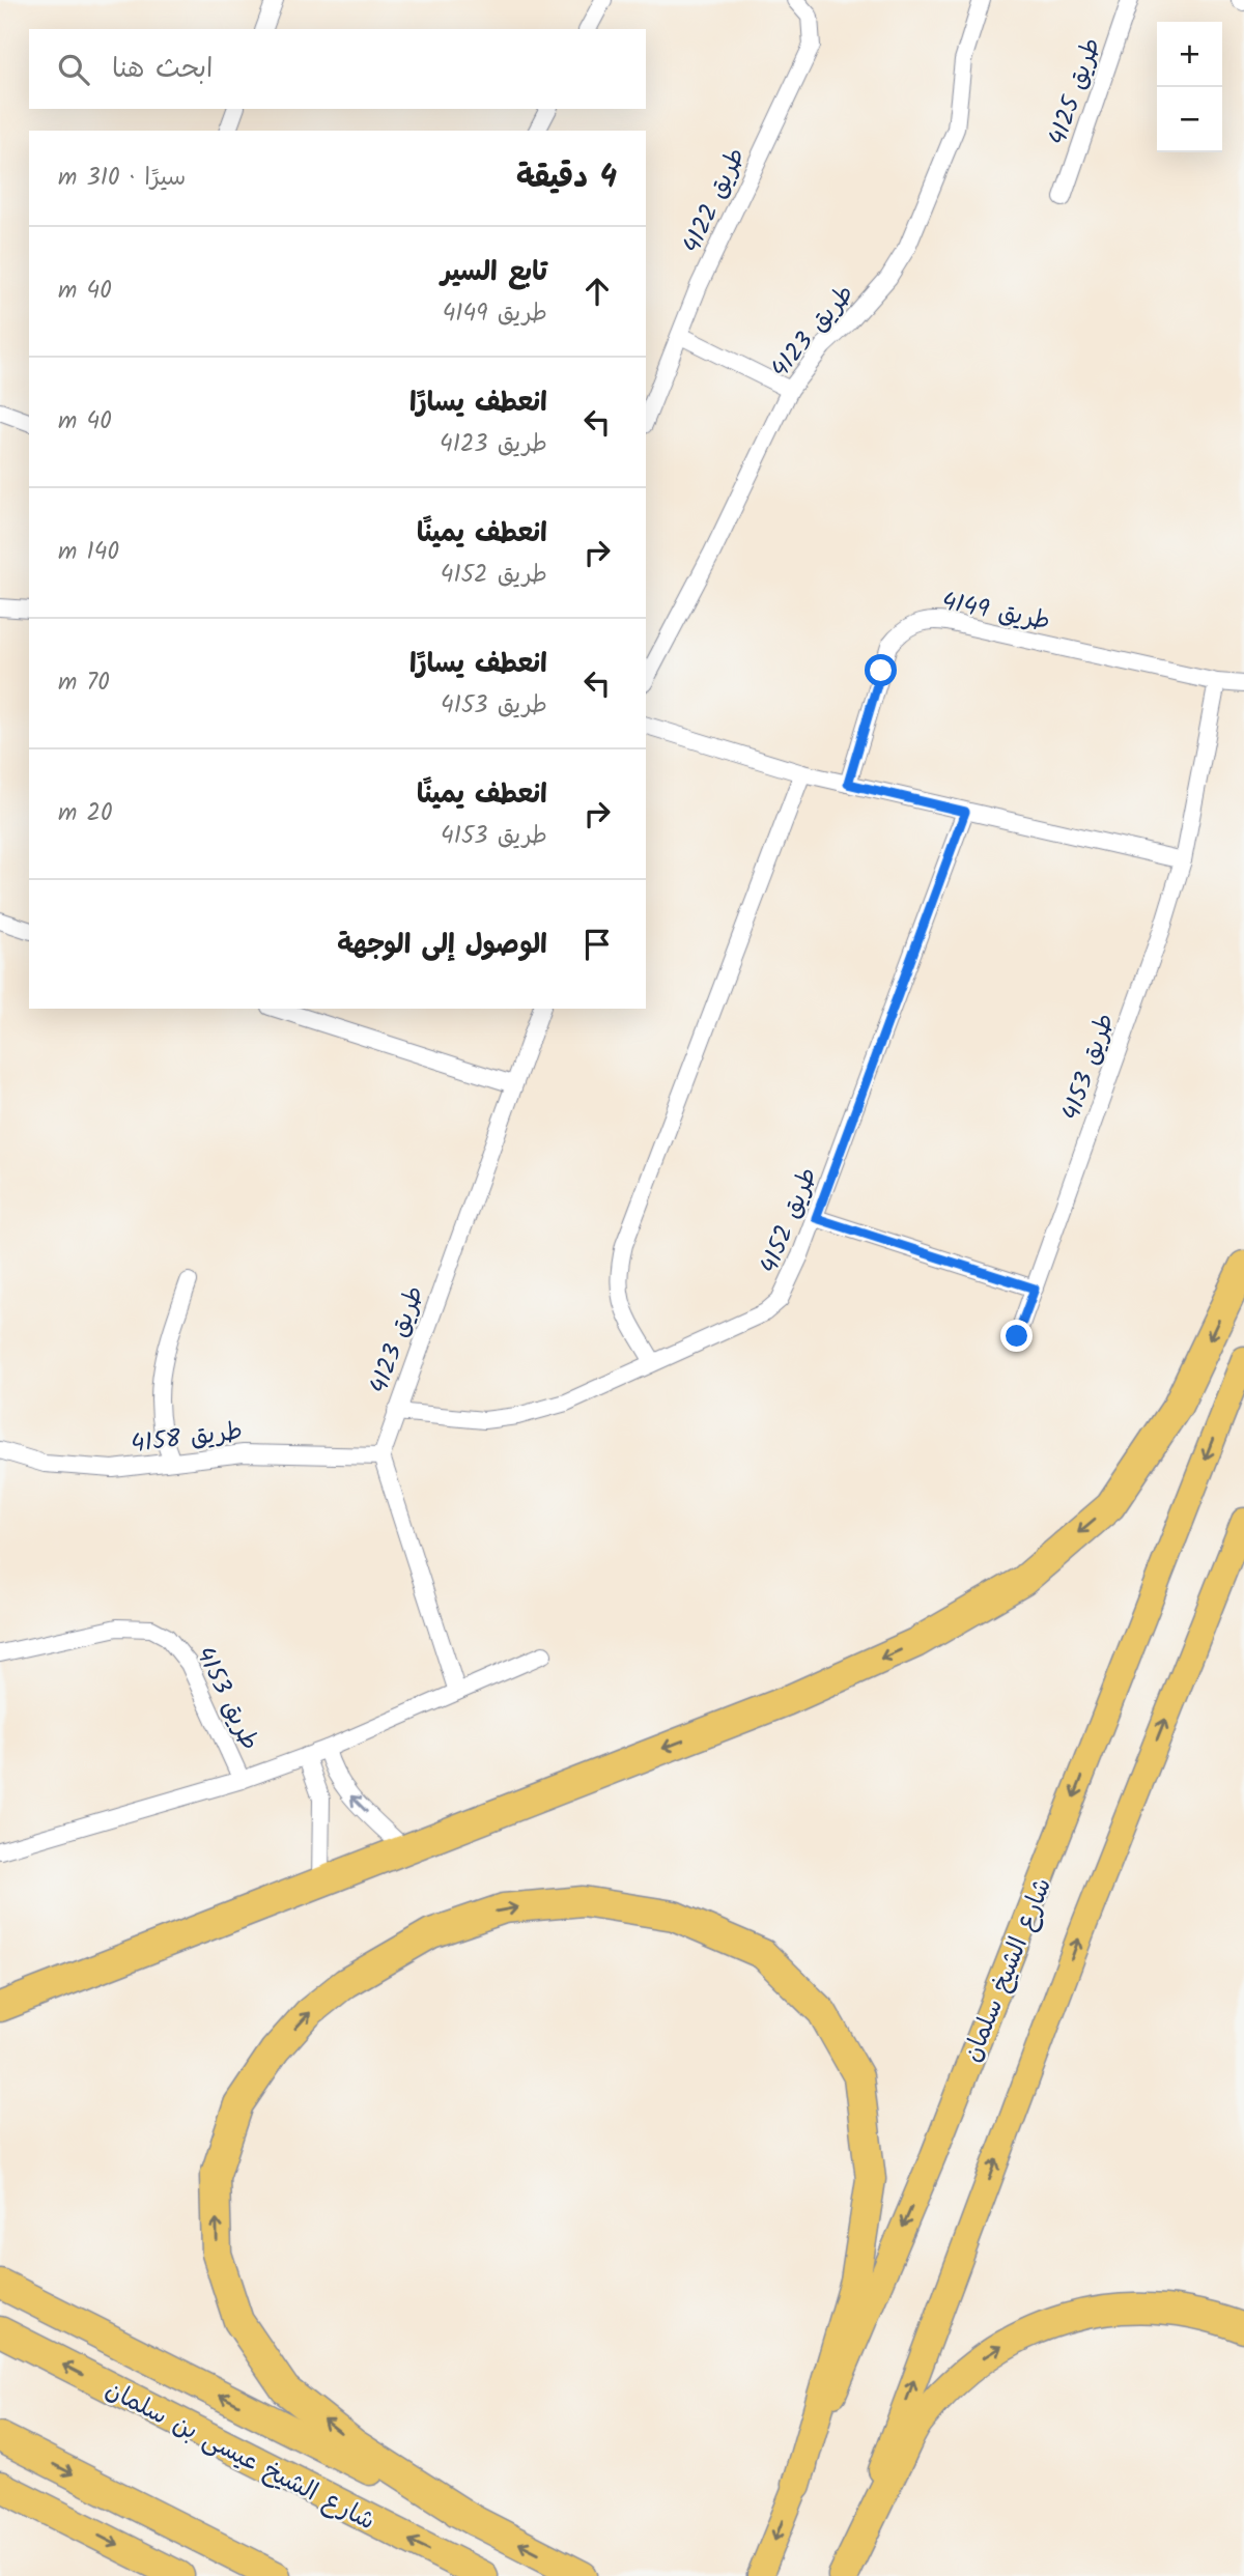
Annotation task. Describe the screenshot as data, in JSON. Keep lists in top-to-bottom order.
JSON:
{
  "streets": {
    "highway": ["شارع الشيخ عيسى بن سلمان"],
    "main road": ["شارع الشيخ سلمان"],
    "street": [
      "طريق 4125",
      "طريق 4122",
      "طريق 4123",
      "طريق 4149",
      "طريق 4153",
      "طريق 4152",
      "طريق 4158"
    ]
  },
  "crossings": [
    ["طريق 4123", "طريق 4152"],
    ["طريق 4123", "طريق 4158"],
    ["طريق 4149", "طريق 4153"]
  ],
  "page": {
    "map_buttons": ["+", "−"],
    "search": "ابحث هنا",
    "heading": ["4 دقيقة", "سيرًا · 310 m"],
    "list": [
      ["تابع السير", "طريق 4149", "40 m"],
      ["انعطف يسارًا", "طريق 4123", "40 m"],
      ["انعطف يمينًا", "طريق 4152", "140 m"],
      ["انعطف يسارًا", "طريق 4153", "70 m"],
      ["انعطف يمينًا", "طريق 4153", "20 m"],
      "الوصول إلى الوجهة"
    ]
  }
}
